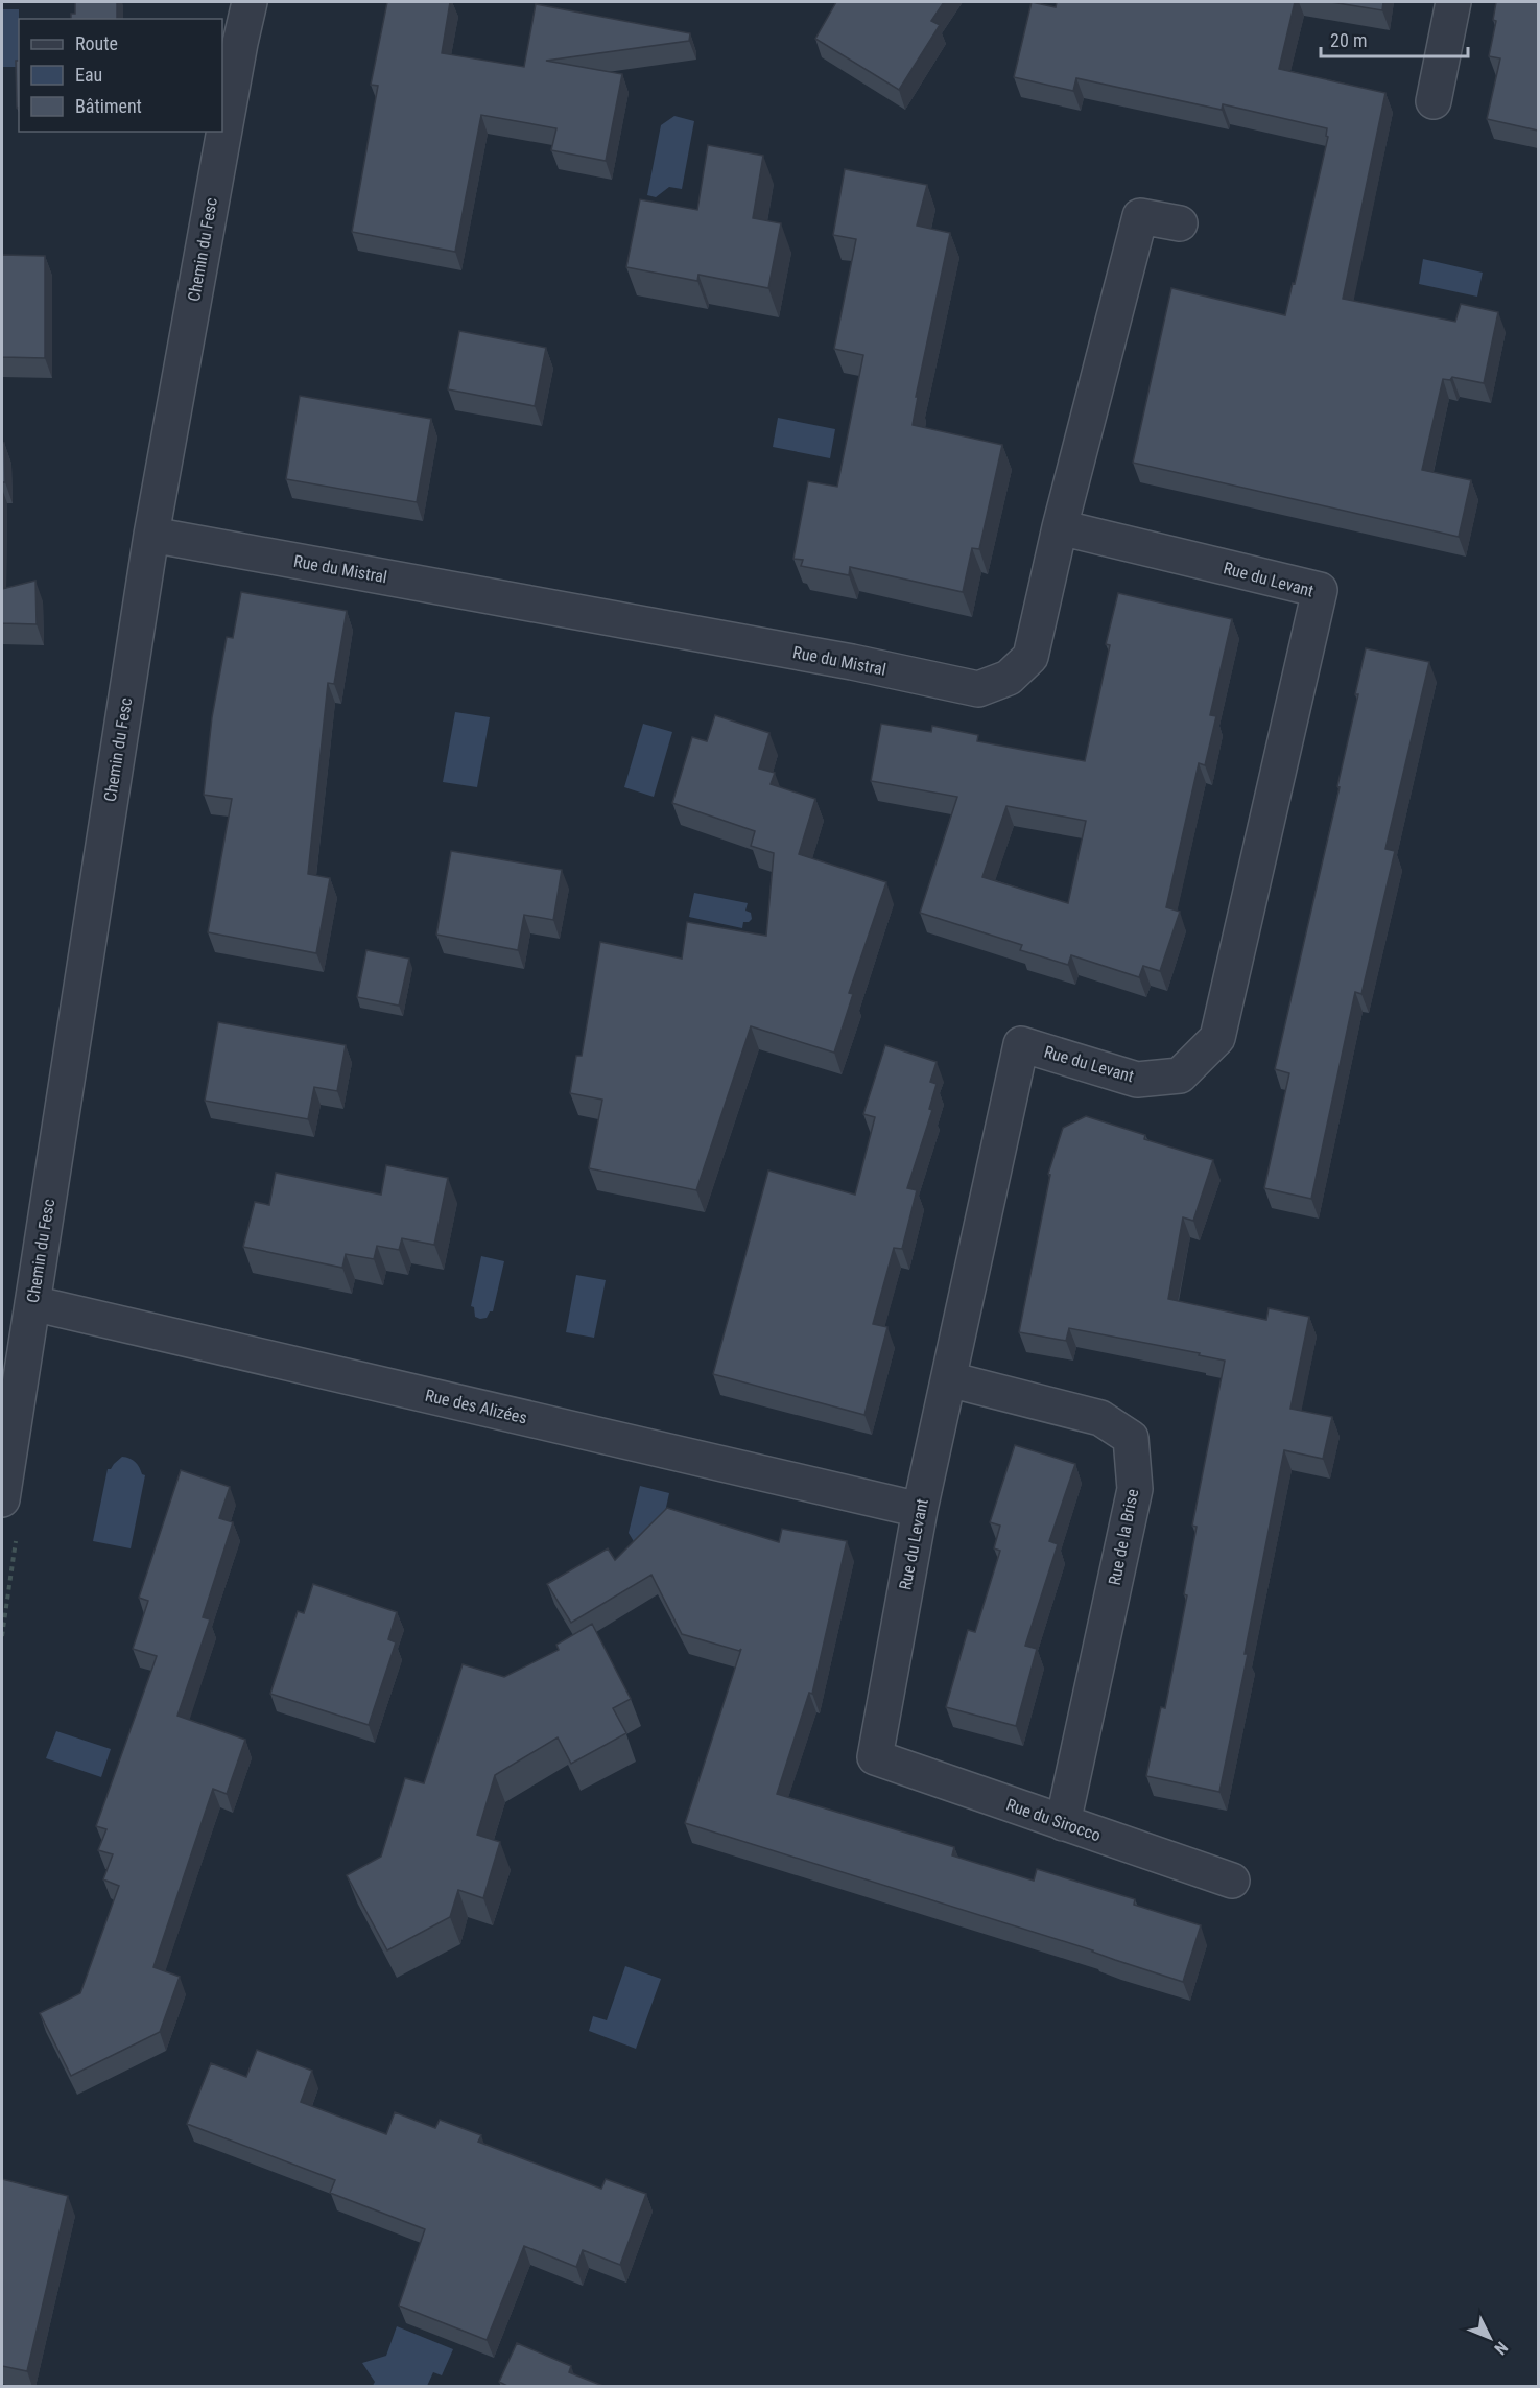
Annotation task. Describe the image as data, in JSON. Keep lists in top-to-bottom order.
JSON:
{
  "streets": {
    "street": [
      "Chemin du Fesc",
      "Rue du Mistral",
      "Rue du Levant",
      "Rue des Alizées",
      "Rue de la Brise",
      "Rue du Sirocco"
    ]
  },
  "crossings": [
    ["Chemin du Fesc", "Rue du Mistral"],
    ["Chemin du Fesc", "Rue des Alizées"],
    ["Rue du Mistral", "Rue du Levant"],
    ["Rue du Levant", "Rue des Alizées"],
    ["Rue du Levant", "Rue de la Brise"],
    ["Rue du Levant", "Rue du Sirocco"],
    ["Rue de la Brise", "Rue du Sirocco"]
  ],
  "legend": ["Route", "Eau", "Bâtiment"],
  "scale_bar": "20 m",
  "north": "bottom right"
}
